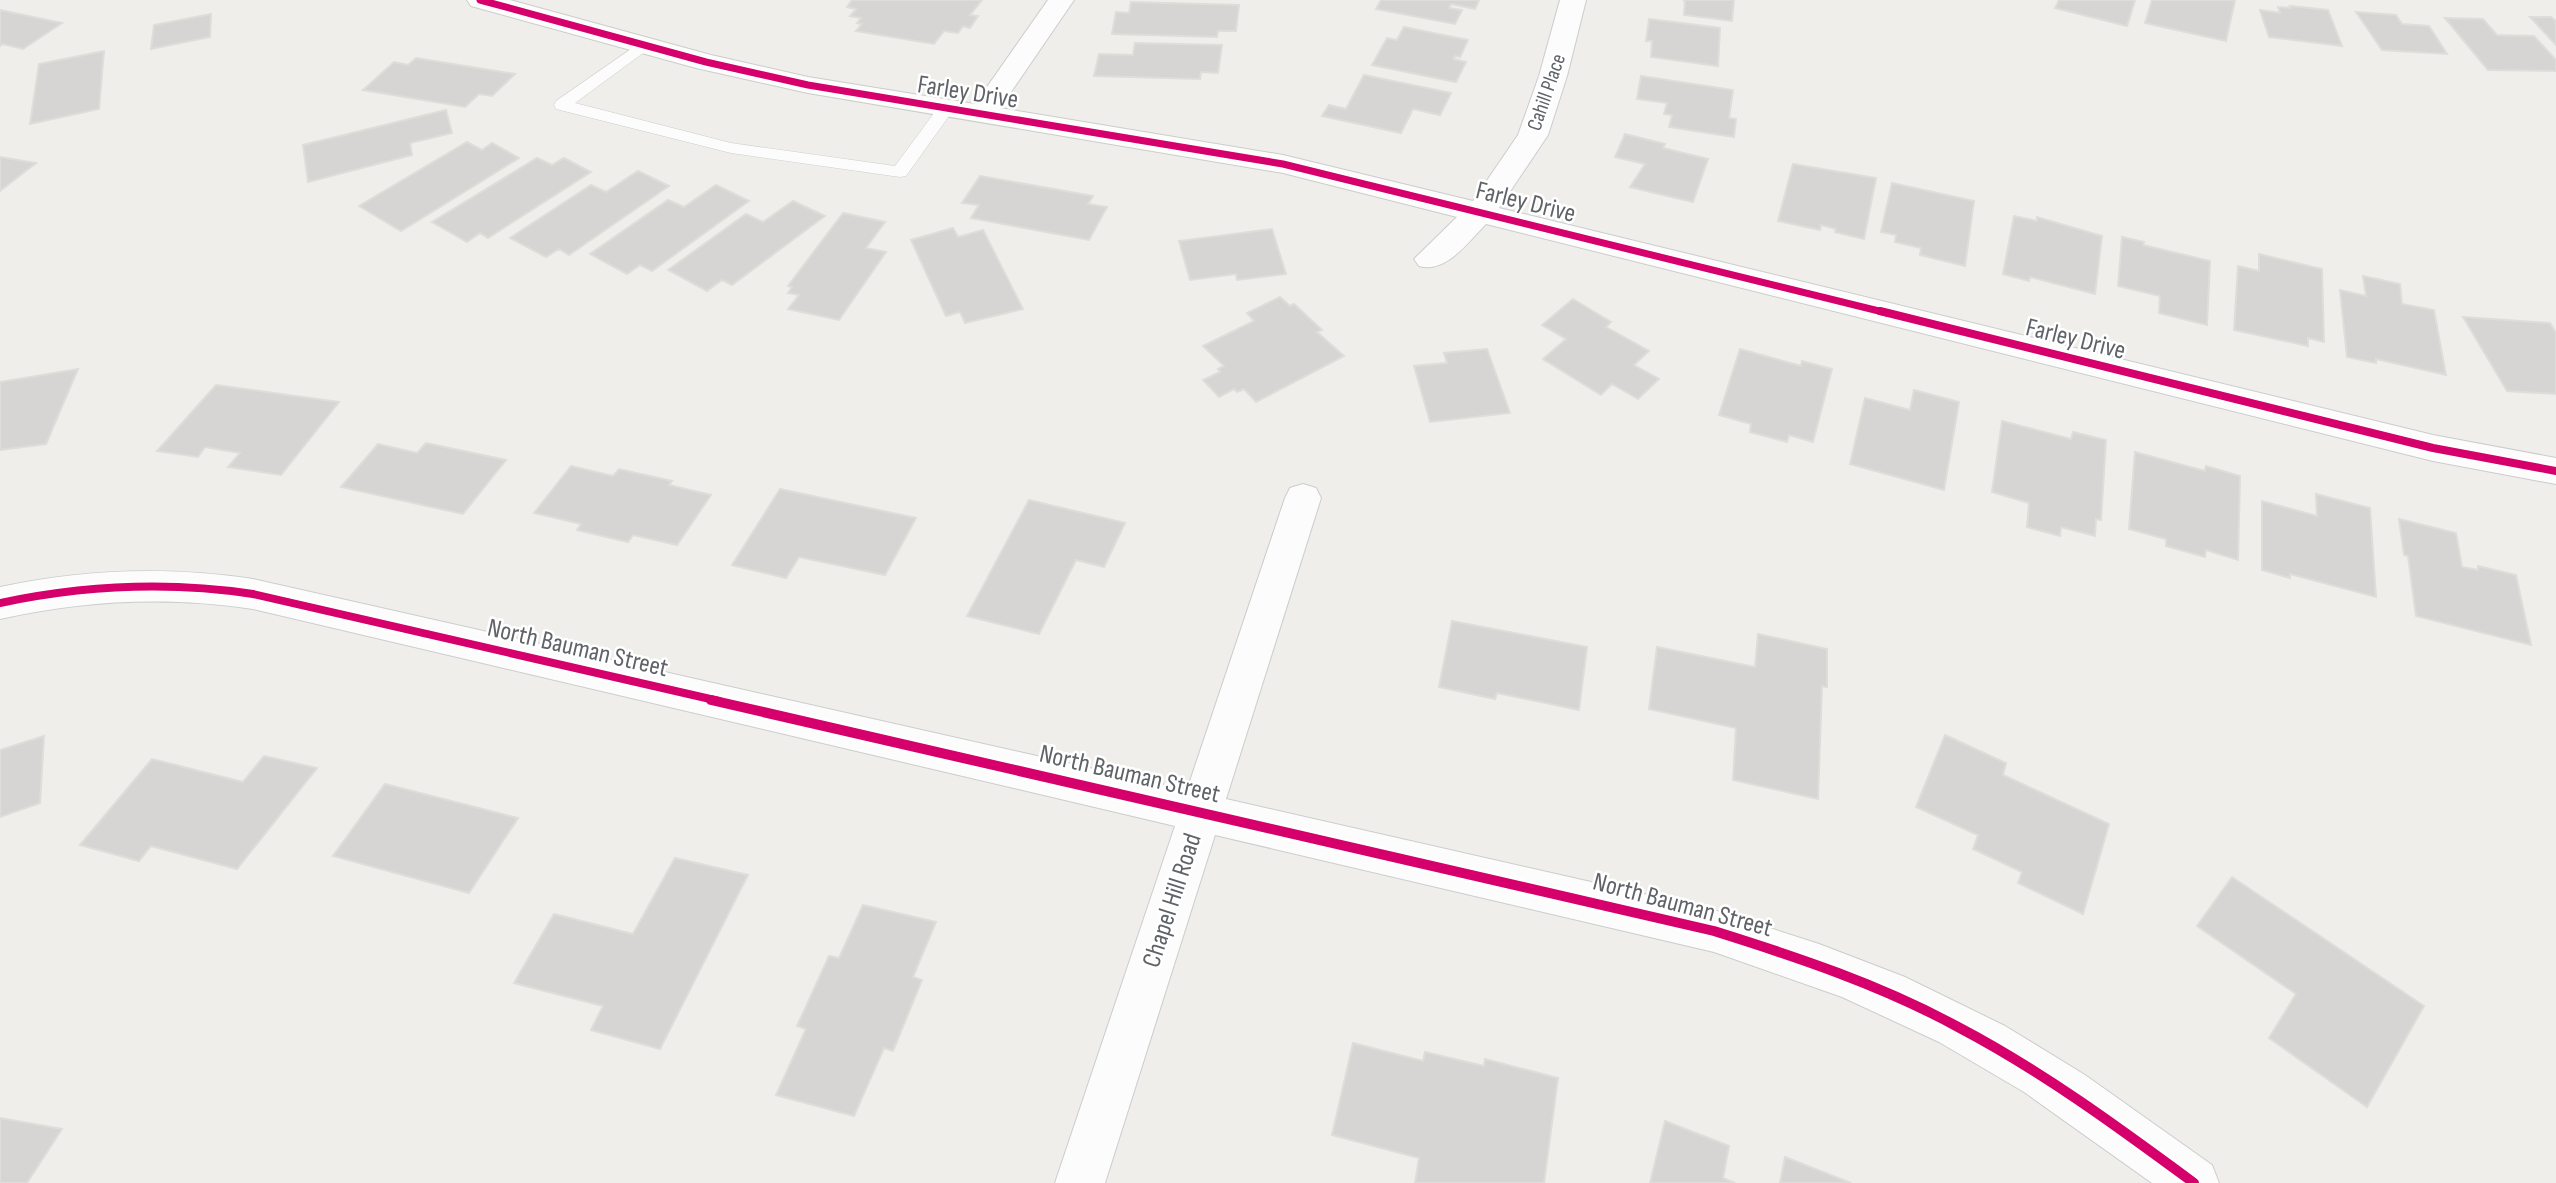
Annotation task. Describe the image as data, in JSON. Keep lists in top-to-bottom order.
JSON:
{
  "streets": {
    "street": [
      "Farley Drive",
      "Cahill Place",
      "North Bauman Street",
      "Chapel Hill Road"
    ]
  },
  "crossings": [
    ["Farley Drive", "Cahill Place"],
    ["North Bauman Street", "Chapel Hill Road"]
  ]
}
